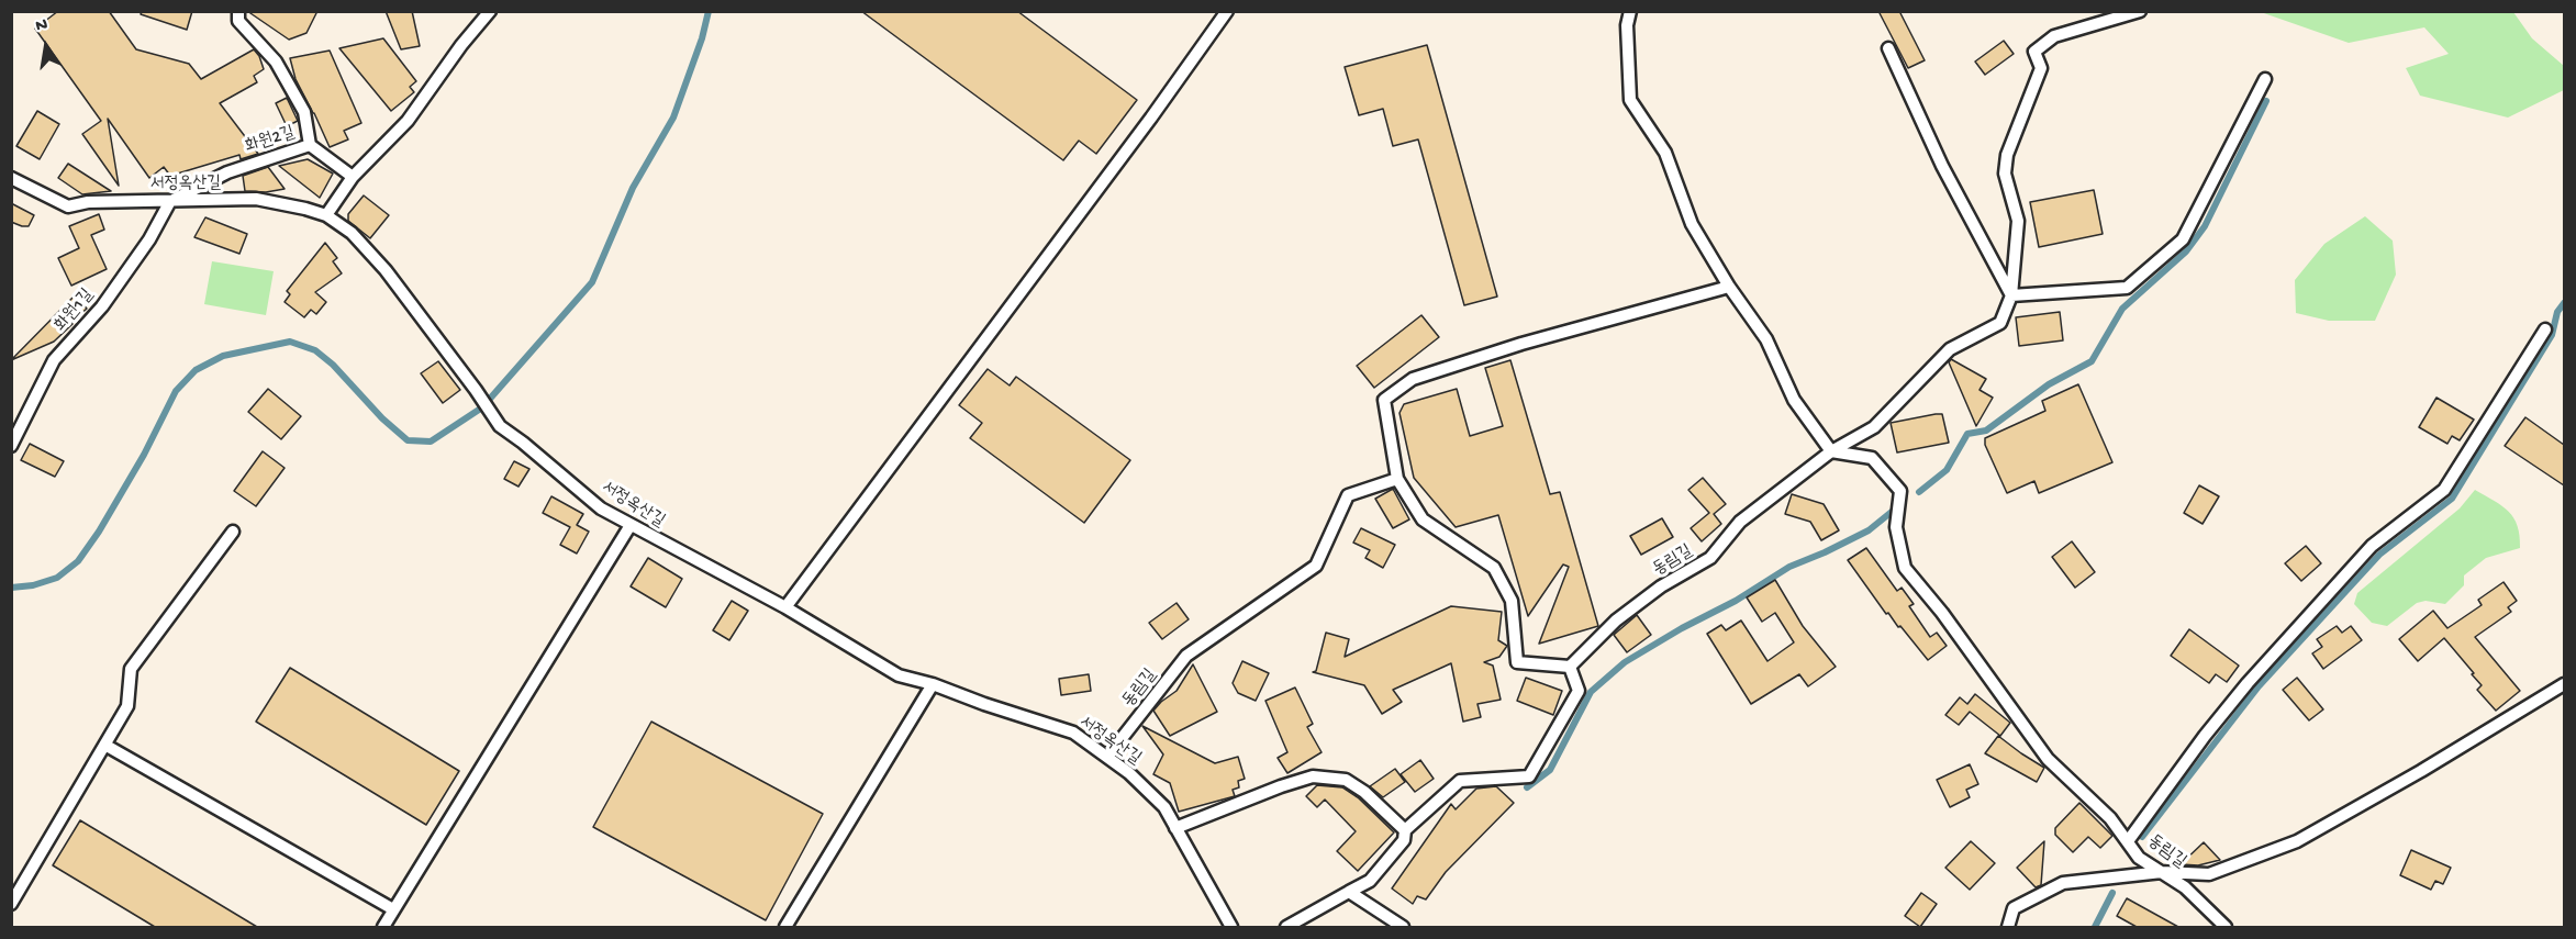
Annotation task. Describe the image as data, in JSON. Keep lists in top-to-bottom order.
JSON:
{
  "streets": {
    "lane": [
      "화원2길",
      "서정옥산길",
      "화원1길",
      "동림길"
    ]
  },
  "crossings": [
    ["화원2길", "서정옥산길"],
    ["화원2길", "화원1길"],
    ["서정옥산길", "화원1길"],
    ["서정옥산길", "동림길"]
  ],
  "north": "top"
}
